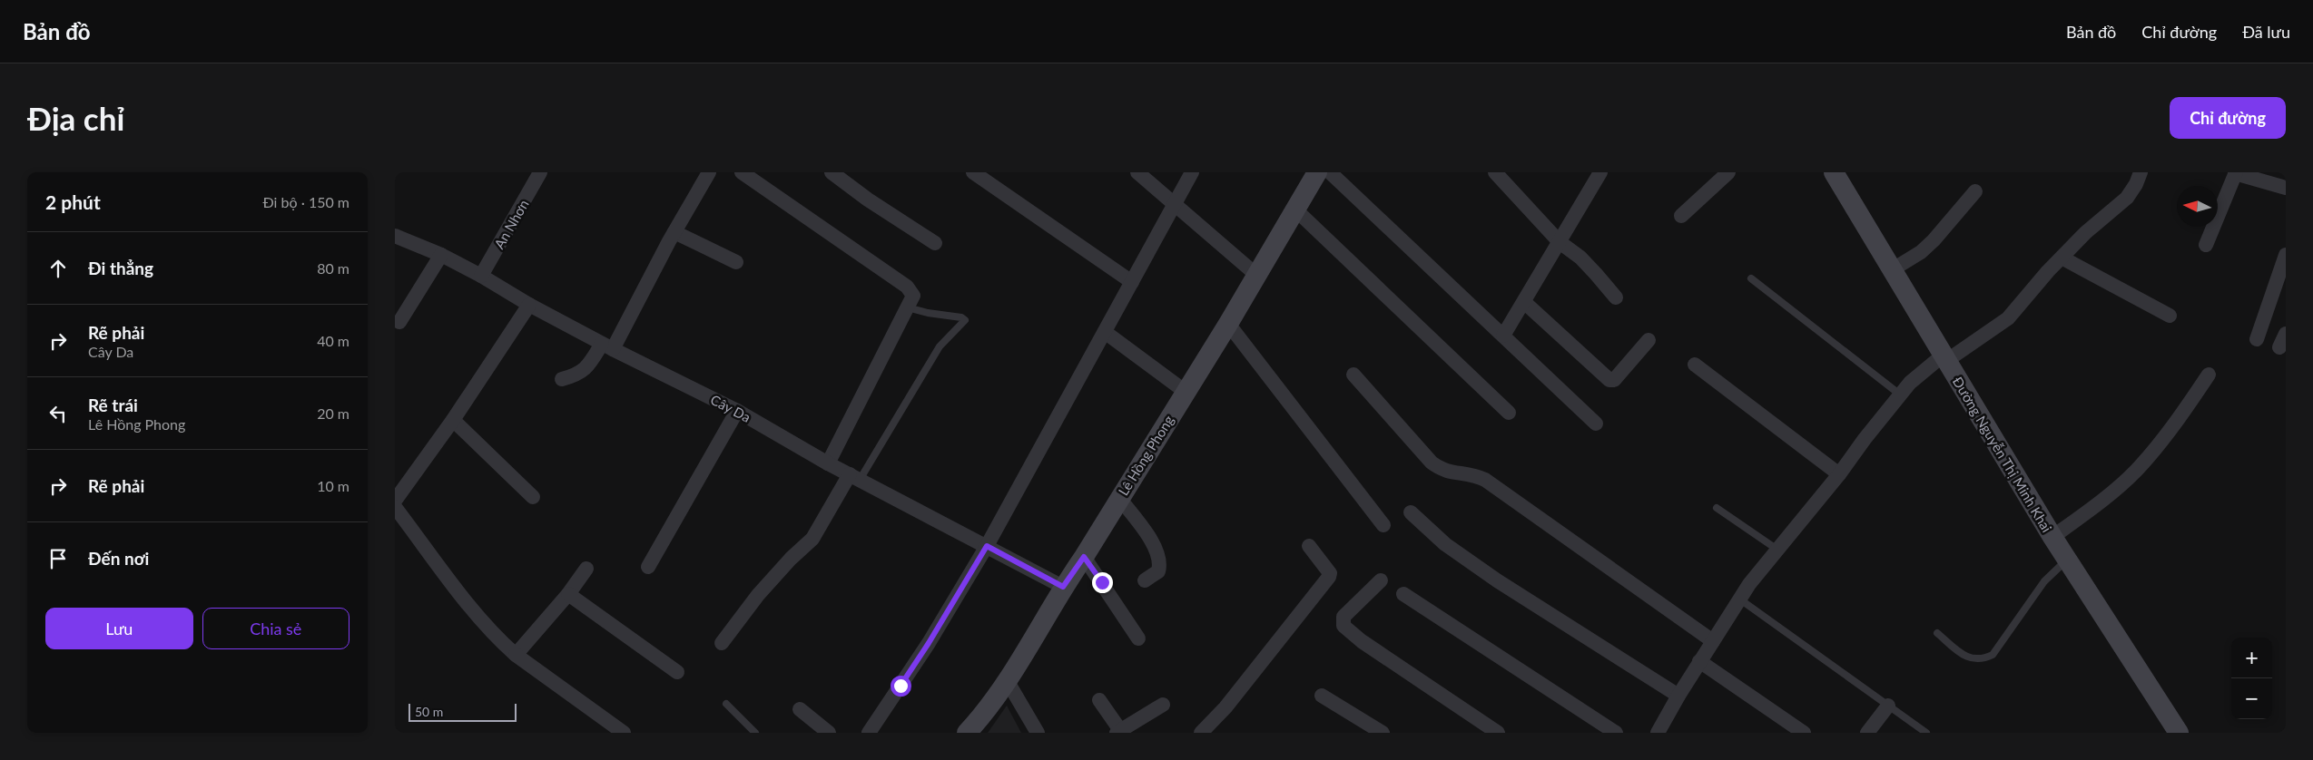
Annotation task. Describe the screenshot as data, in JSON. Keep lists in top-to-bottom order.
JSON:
{
  "streets": {
    "main road": ["Đường Nguyễn Thị Minh Khai", "Lê Hồng Phong"],
    "street": ["An Nhơn", "Cây Da"]
  },
  "crossings": [
    ["An Nhơn", "Cây Da"],
    ["Cây Da", "Lê Hồng Phong"]
  ],
  "scale_bar": "50 m",
  "north": "left",
  "page": {
    "header": "Bản đồ",
    "nav": ["Bản đồ", "Chỉ đường", "Đã lưu"],
    "buttons": [
      "Chỉ đường",
      ["Lưu", "Chia sẻ"]
    ],
    "title": "Địa chỉ",
    "heading": ["2 phút", "Đi bộ · 150 m"],
    "list": [
      ["Đi thẳng", "80 m"],
      ["Rẽ phải", "Cây Da", "40 m"],
      ["Rẽ trái", "Lê Hồng Phong", "20 m"],
      ["Rẽ phải", "10 m"],
      "Đến nơi"
    ],
    "map_buttons": ["+", "−"],
    "scale": "50 m"
  }
}
